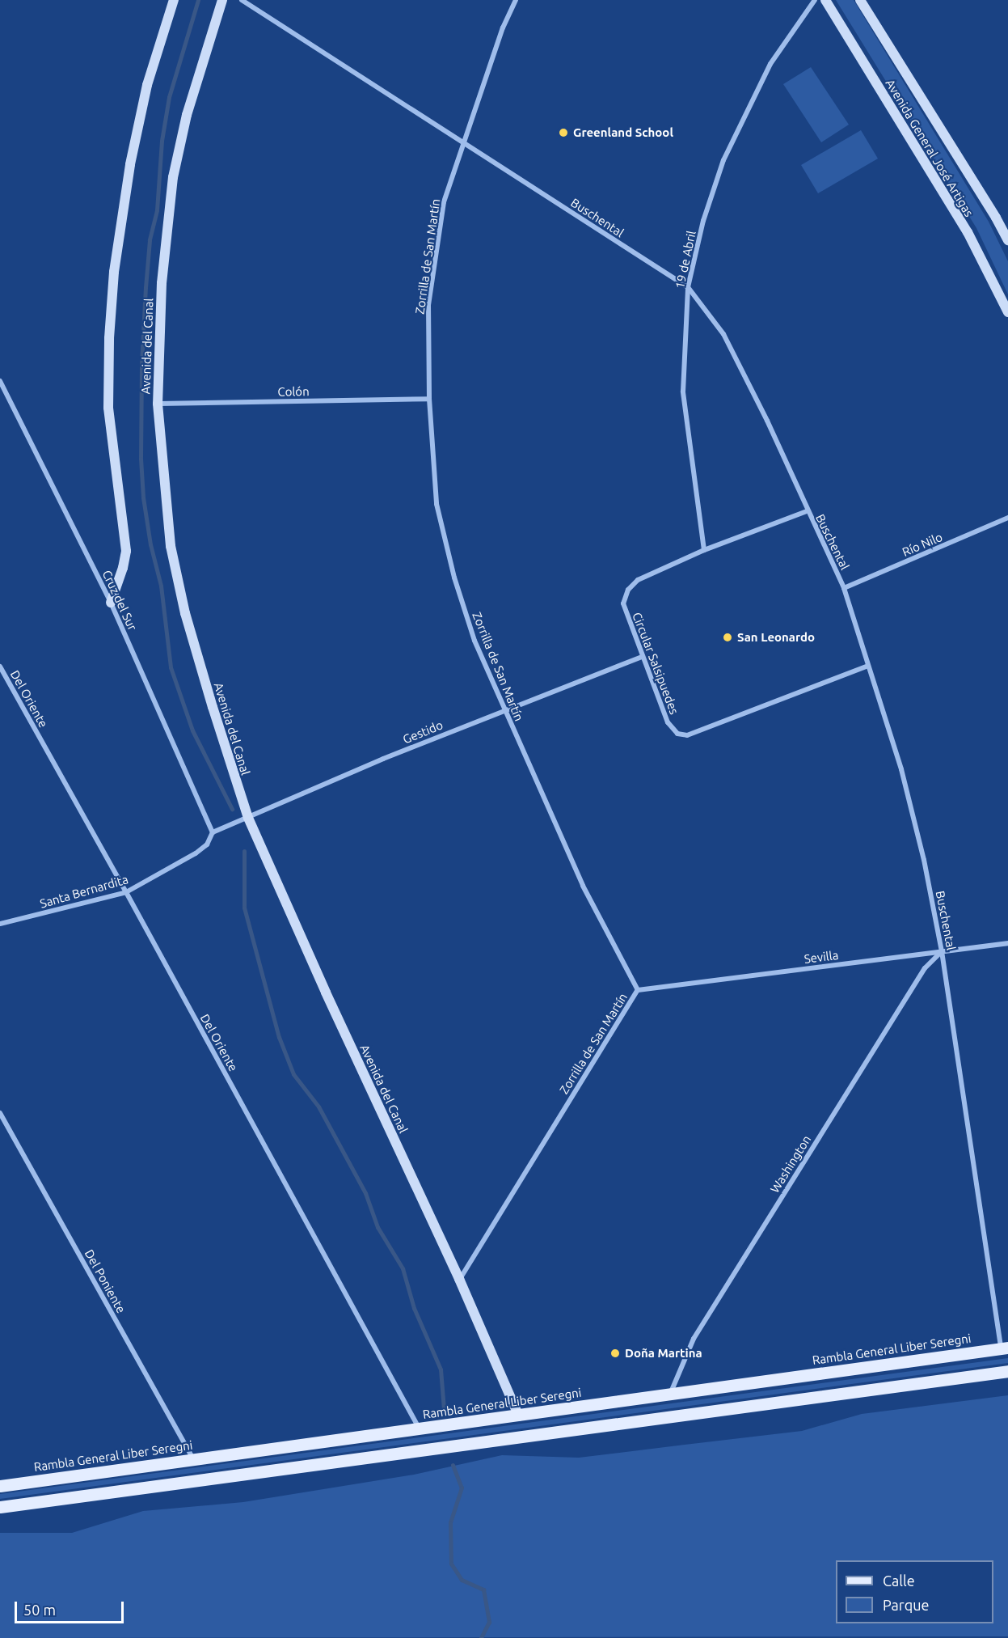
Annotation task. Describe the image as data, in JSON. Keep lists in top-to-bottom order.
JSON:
{
  "streets": {
    "main road": ["Rambla General Liber Seregni"],
    "street": [
      "Avenida General José Artigas",
      "Buschental",
      "Zorrilla de San Martín",
      "19 de Abril",
      "Avenida del Canal",
      "Colón",
      "Río Nilo",
      "Cruz del Sur",
      "Circular Salsipuedes",
      "Del Oriente",
      "Gestido",
      "Santa Bernardita",
      "Sevilla",
      "Washington",
      "Del Poniente"
    ]
  },
  "crossings": [
    ["Buschental", "Zorrilla de San Martín"],
    ["Buschental", "19 de Abril"],
    ["Buschental", "Río Nilo"],
    ["Buschental", "Circular Salsipuedes"],
    ["Buschental", "Sevilla"],
    ["Buschental", "Washington"],
    ["Buschental", "Rambla General Liber Seregni"],
    ["Zorrilla de San Martín", "Avenida del Canal"],
    ["Zorrilla de San Martín", "Colón"],
    ["Zorrilla de San Martín", "Gestido"],
    ["Zorrilla de San Martín", "Sevilla"],
    ["19 de Abril", "Circular Salsipuedes"],
    ["Avenida del Canal", "Colón"],
    ["Avenida del Canal", "Gestido"],
    ["Avenida del Canal", "Rambla General Liber Seregni"],
    ["Cruz del Sur", "Gestido"],
    ["Cruz del Sur", "Santa Bernardita"],
    ["Circular Salsipuedes", "Gestido"],
    ["Del Oriente", "Santa Bernardita"],
    ["Del Oriente", "Rambla General Liber Seregni"],
    ["Gestido", "Santa Bernardita"],
    ["Sevilla", "Washington"],
    ["Washington", "Rambla General Liber Seregni"],
    ["Del Poniente", "Rambla General Liber Seregni"]
  ],
  "places": ["Greenland School", "San Leonardo", "Doña Martina"],
  "legend": ["Calle", "Parque"],
  "scale_bar": "50 m"
}
